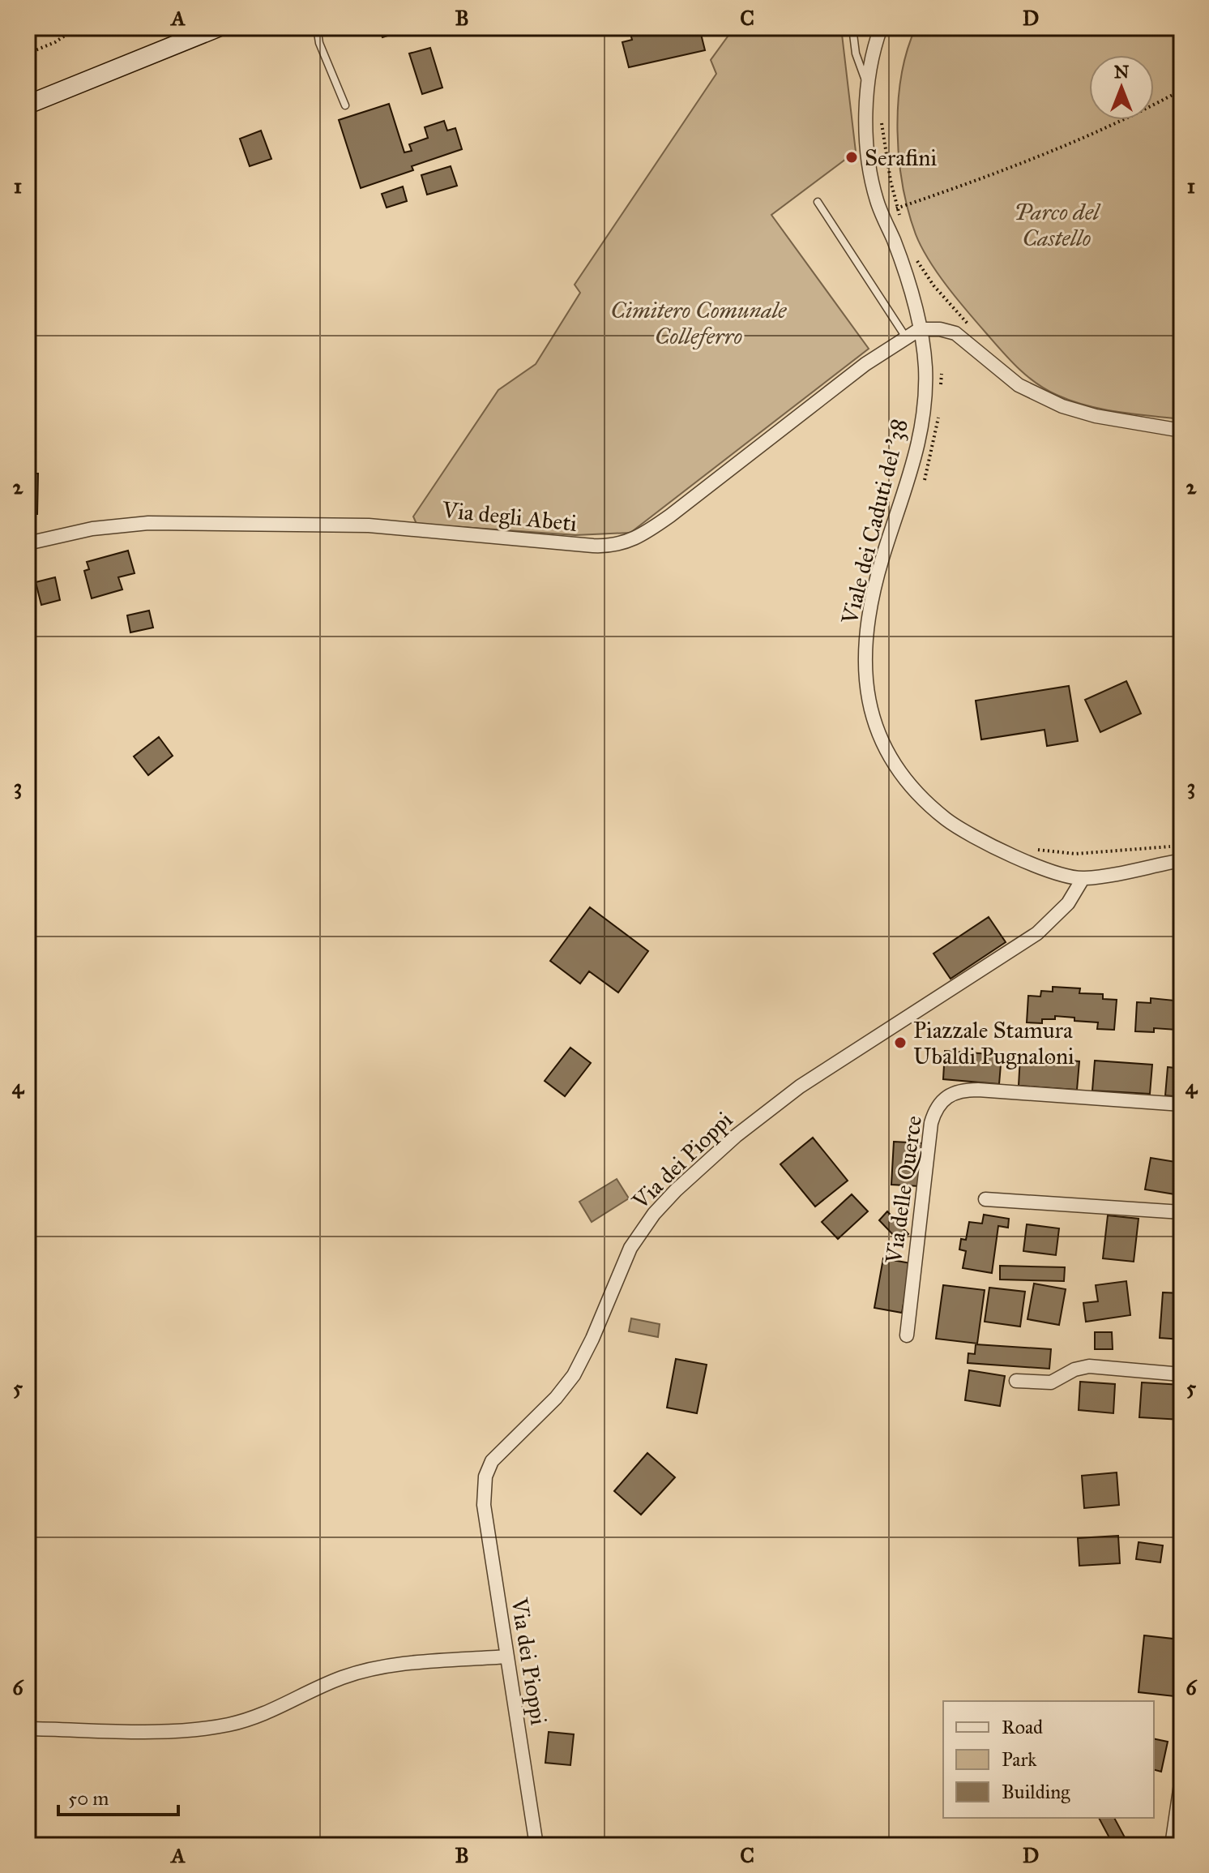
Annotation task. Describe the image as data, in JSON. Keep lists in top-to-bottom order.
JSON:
{
  "streets": {
    "street": [
      "Via degli Abeti",
      "Viale dei Caduti del '38",
      "Via dei Pioppi",
      "Via delle Querce"
    ]
  },
  "crossings": [
    ["Via degli Abeti", "Viale dei Caduti del '38"],
    ["Viale dei Caduti del '38", "Via dei Pioppi"]
  ],
  "parks": ["Parco del Castello", "Cimitero Comunale Colleferro"],
  "places": ["Serafini", "Piazzale Stamura Ubaldi Pugnaloni"],
  "legend": ["Road", "Park", "Building"],
  "scale_bar": "50 m",
  "north": "top",
  "grid": {
    "columns": [
      "A",
      "B",
      "C",
      "D"
    ],
    "rows": [
      "1",
      "2",
      "3",
      "4",
      "5",
      "6"
    ]
  }
}
